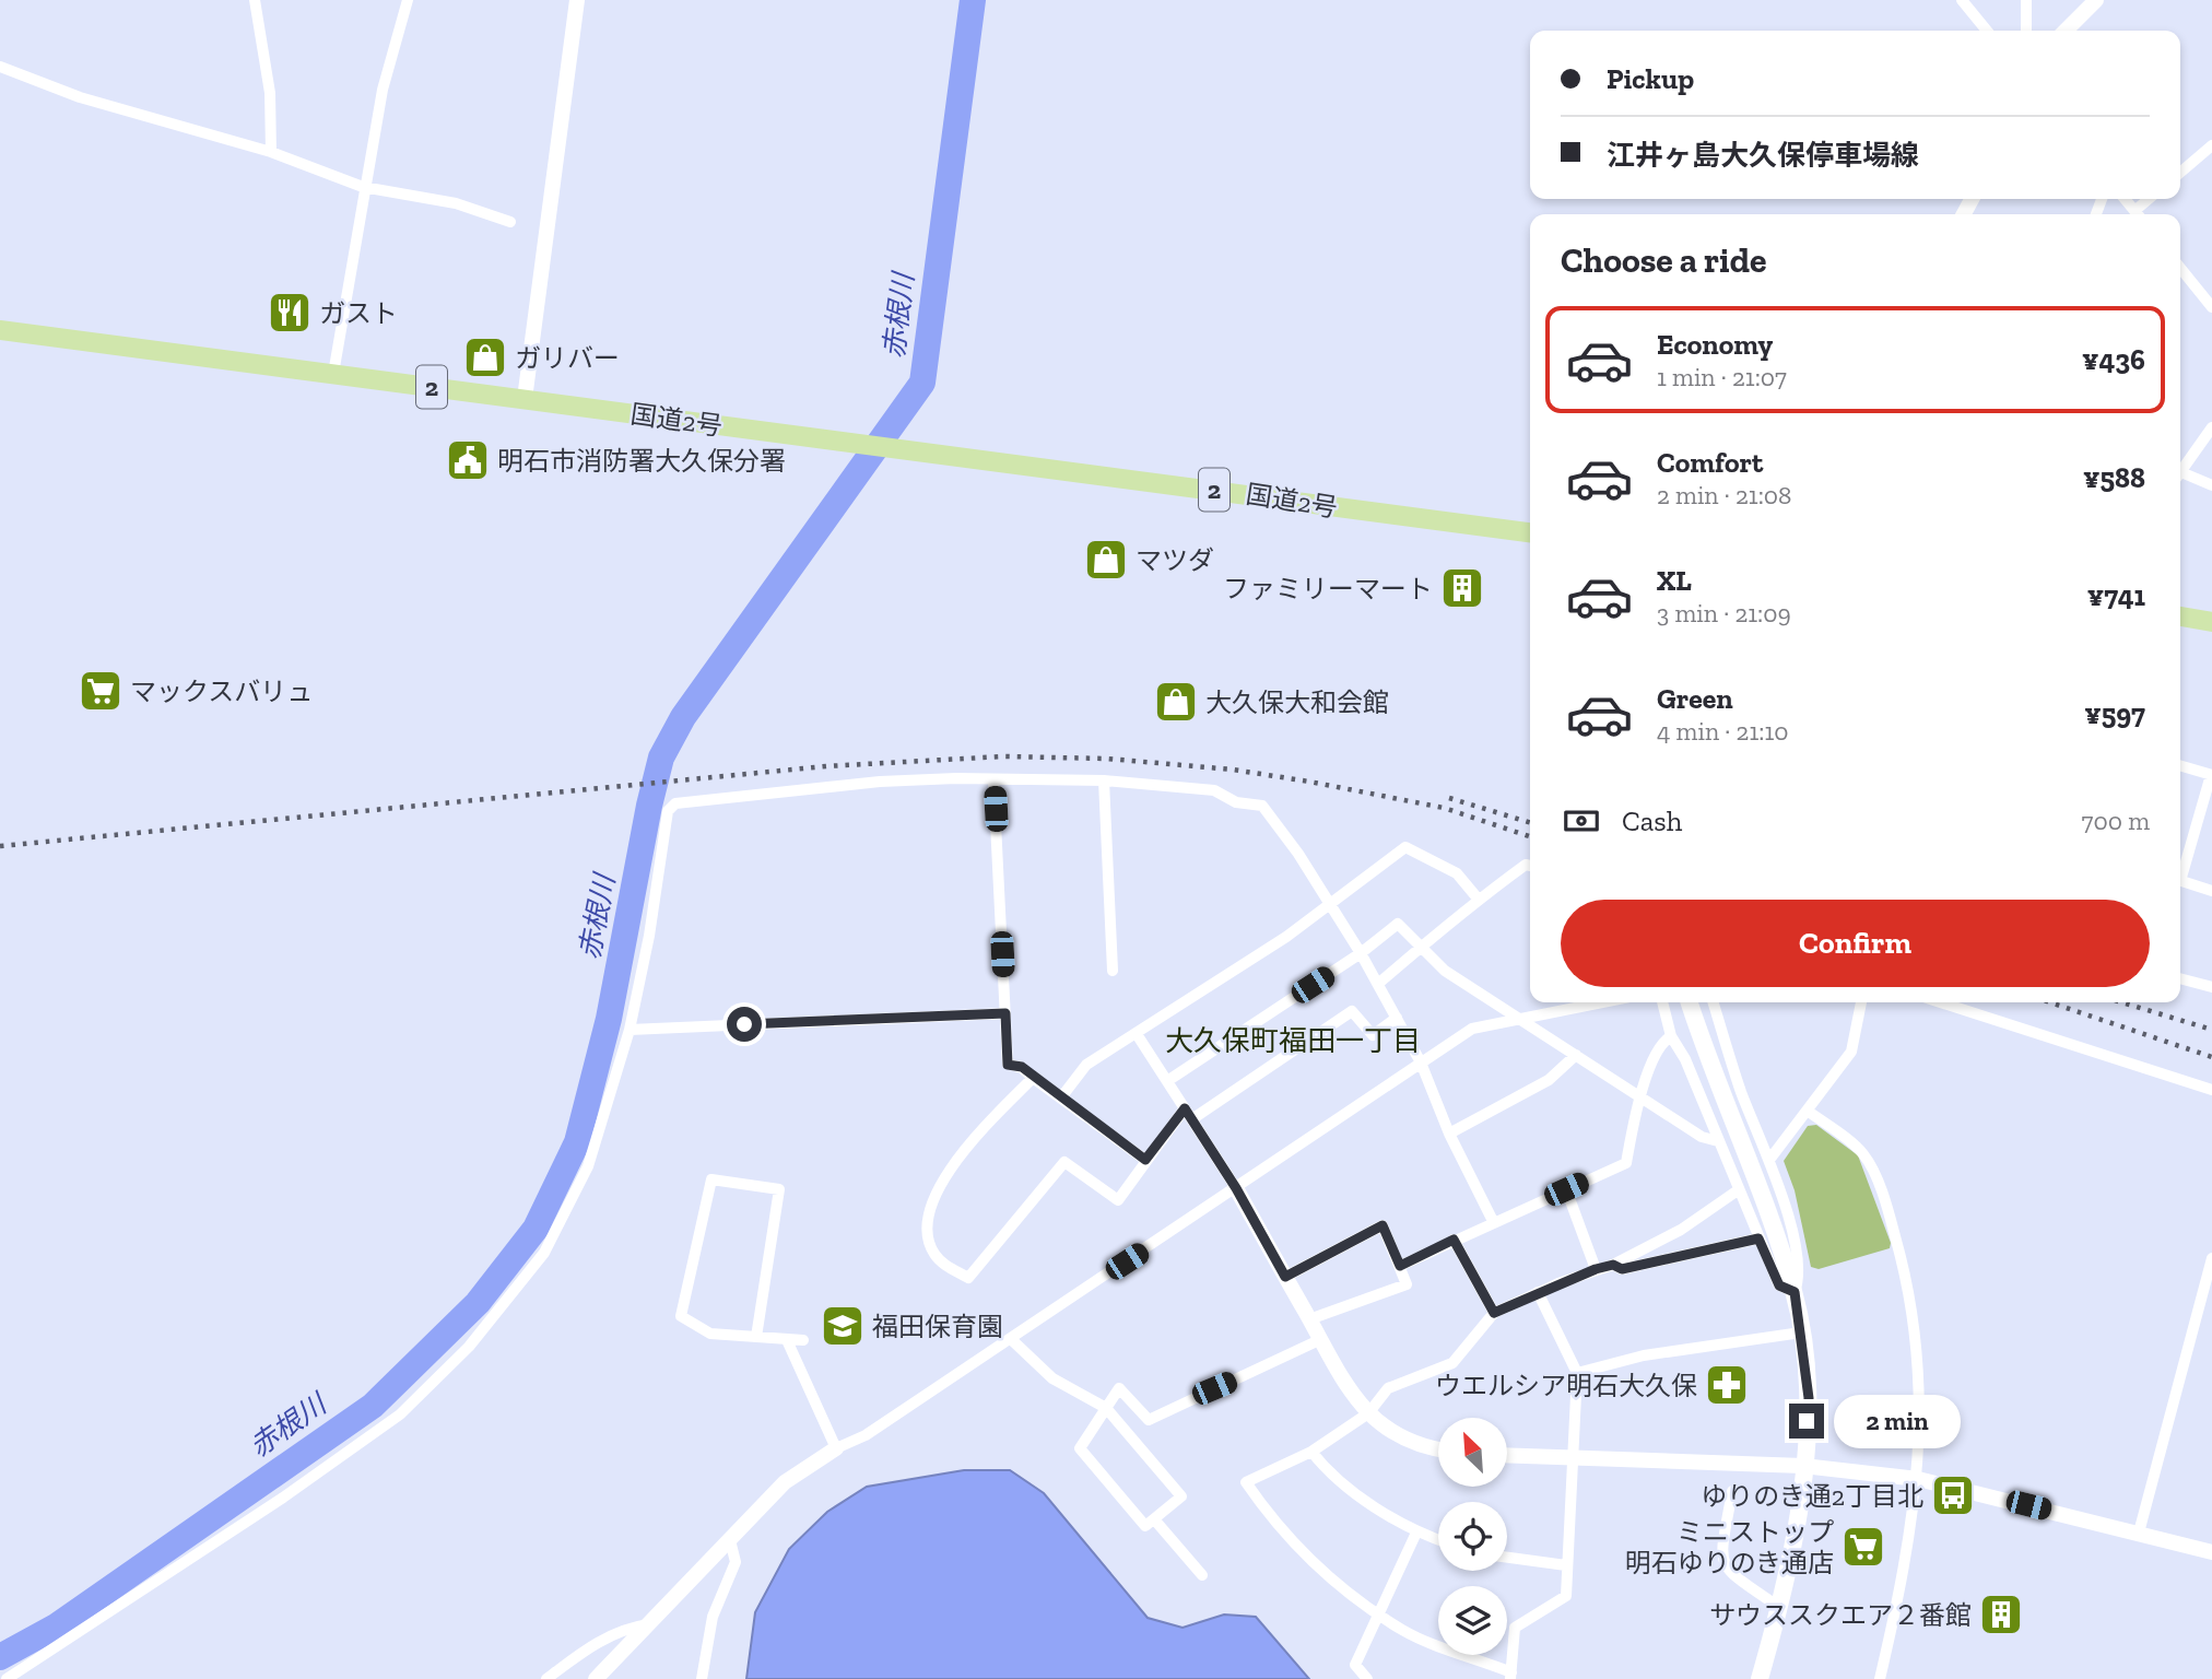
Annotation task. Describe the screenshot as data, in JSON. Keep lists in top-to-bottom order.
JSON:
{
  "streets": {
    "highway": ["2", "国道2号"]
  },
  "districts": ["大久保町福田一丁目"],
  "water": ["赤根川"],
  "places": {
    "restaurant": ["ガスト"],
    "shop": ["ガリバー", "マツダ", "大久保大和会館"],
    "public building": ["明石市消防署大久保分署"],
    "building": ["ファミリーマート", "サウススクエア２番館"],
    "supermarket": ["マックスバリュ", "ミニストップ 明石ゆりのき通店"],
    "school or university": ["福田保育園"],
    "pharmacy": ["ウエルシア明石大久保"],
    "bus stop": ["ゆりのき通2丁目北"]
  },
  "north": "top left",
  "page": {
    "banner": ["Pickup", "江井ヶ島大久保停車場線"],
    "heading": "Choose a ride",
    "list": [
      {
        "name": "Economy",
        "note": "1 min · 21:07",
        "value": "¥436"
      },
      {
        "name": "Comfort",
        "note": "2 min · 21:08",
        "value": "¥588"
      },
      {
        "name": "XL",
        "note": "3 min · 21:09",
        "value": "¥741"
      },
      {
        "name": "Green",
        "note": "4 min · 21:10",
        "value": "¥597"
      }
    ],
    "pay": ["Cash", "700 m"],
    "buttons": "Confirm",
    "bubble": "2 min"
  }
}
